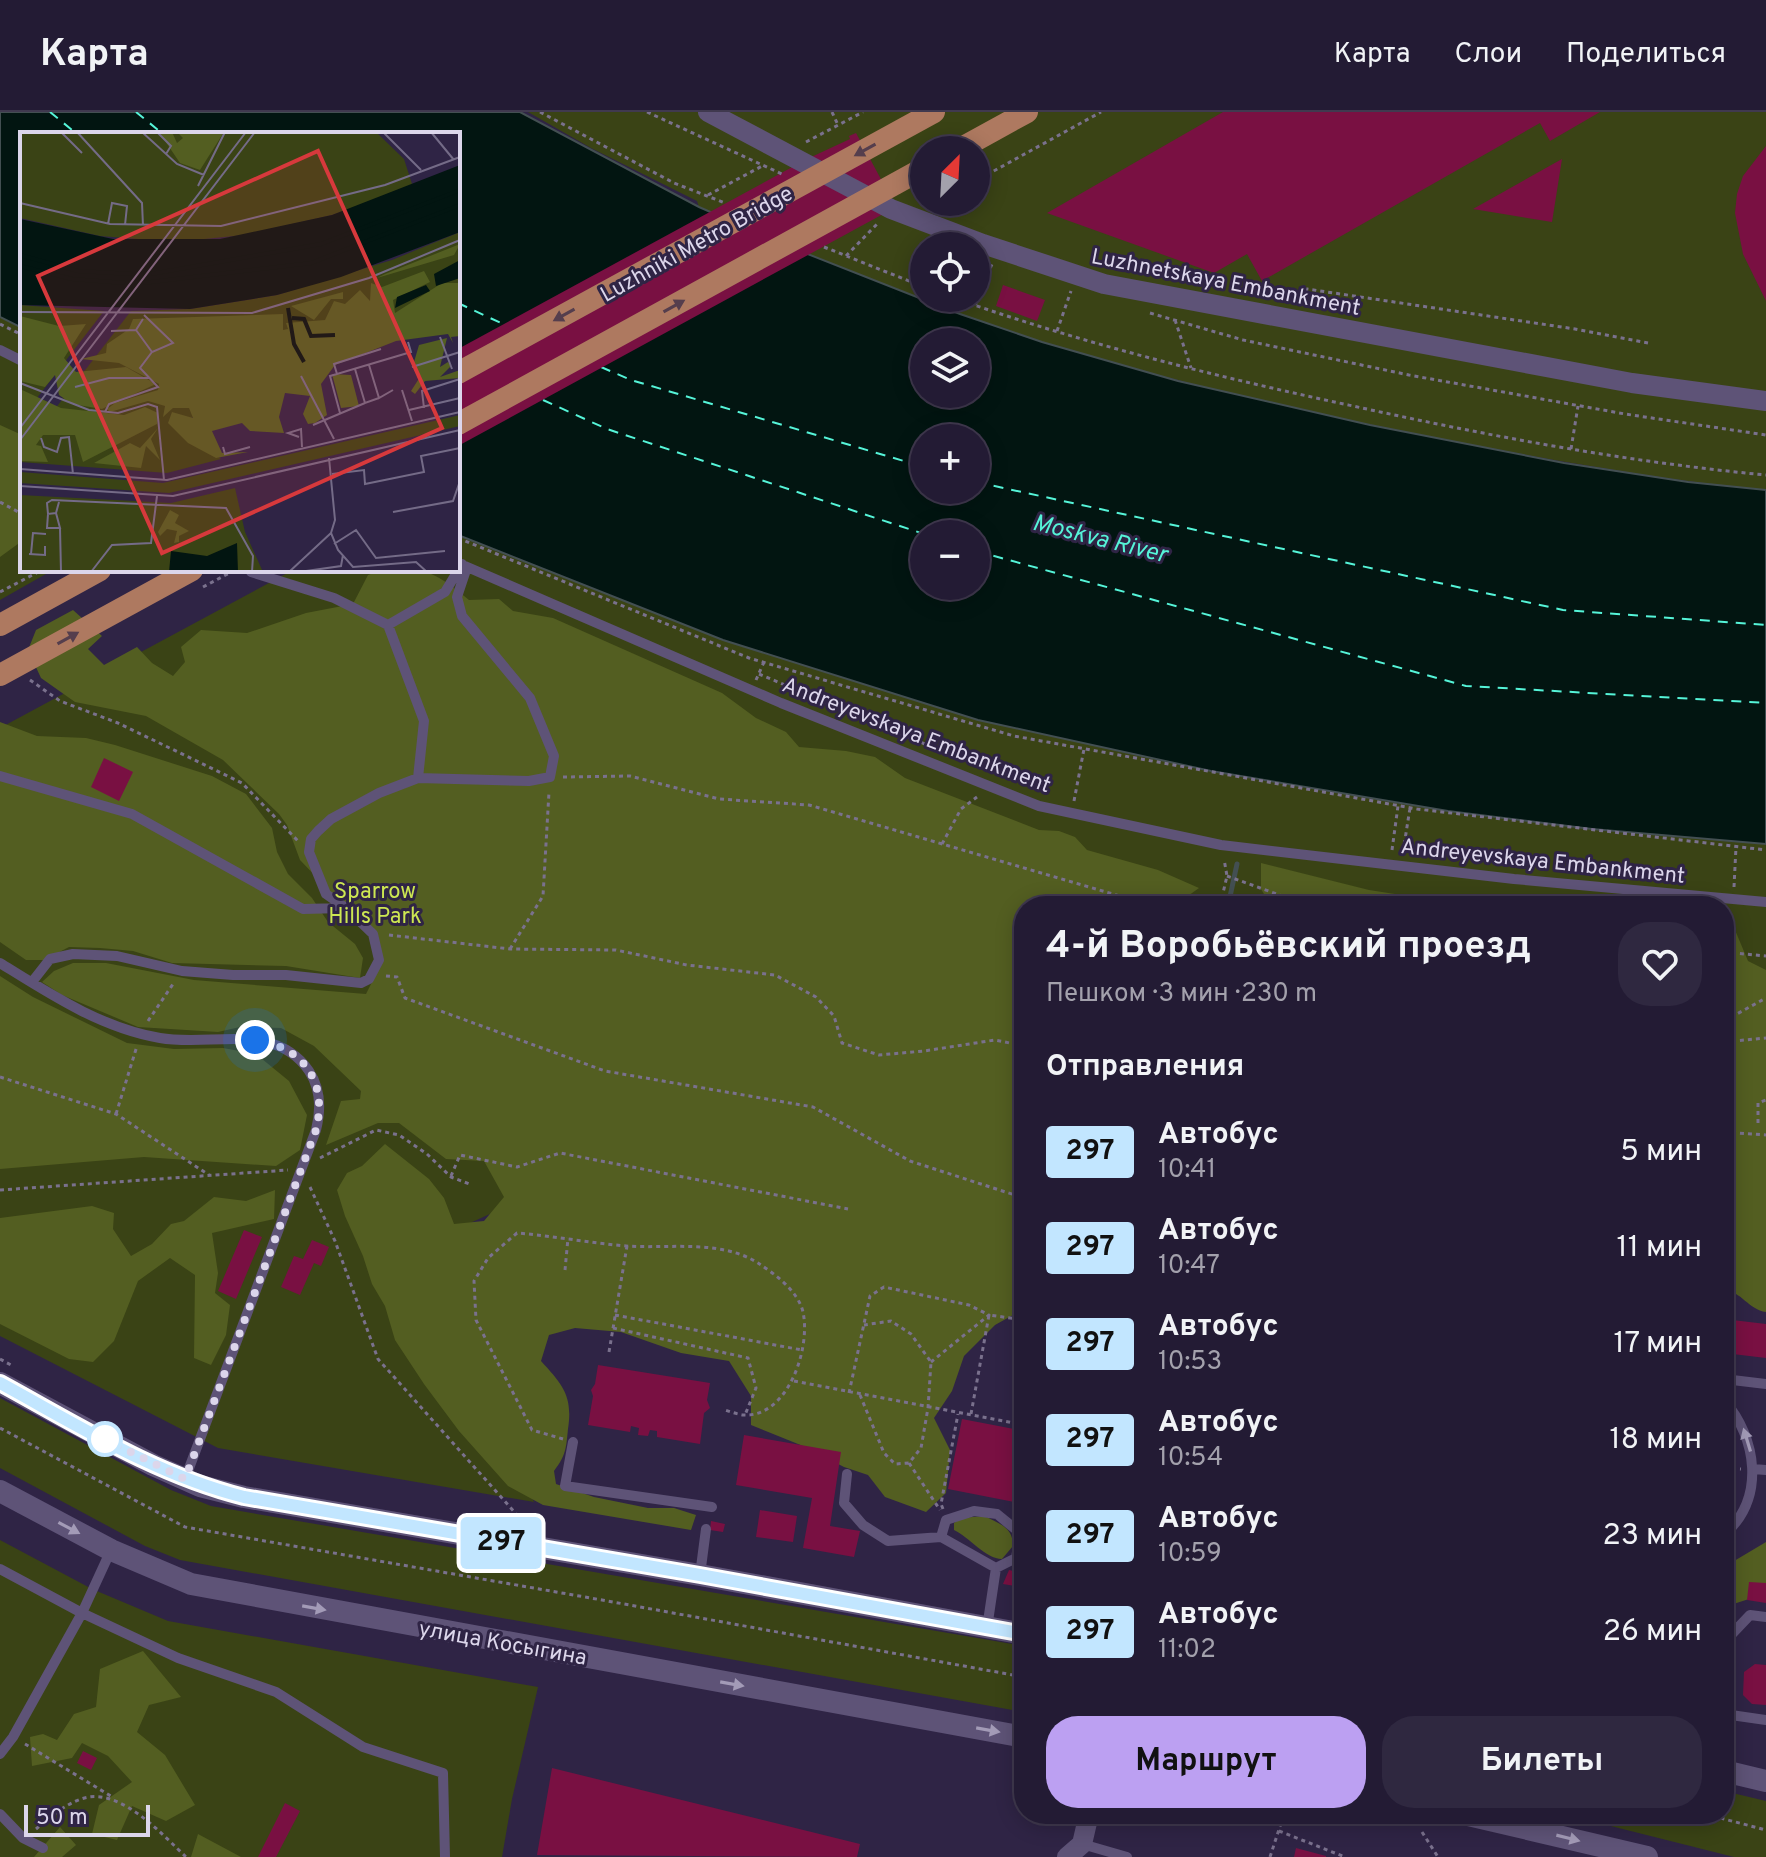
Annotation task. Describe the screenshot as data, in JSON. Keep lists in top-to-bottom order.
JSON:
{
  "streets": {
    "main road": ["Luzhniki Metro Bridge", "улица Косыгина"],
    "street": ["Luzhnetskaya Embankment"],
    "lane": ["Andreyevskaya Embankment"]
  },
  "water": ["Moskva River"],
  "parks": ["Sparrow Hills Park"],
  "lines": ["bus line 297"],
  "scale_bar": "50 m",
  "north": "top right",
  "page": {
    "header": "Карта",
    "nav": ["Карта", "Слои", "Поделиться"],
    "on_map": "297",
    "map_buttons": ["+", "−"],
    "heading": [
      ["4-й Воробьёвский проезд", "Пешком · 3 мин · 230 m"],
      "Отправления"
    ],
    "list": [
      {
        "mark": "297",
        "name": "Автобус",
        "note": "10:41",
        "value": "5 мин"
      },
      {
        "mark": "297",
        "name": "Автобус",
        "note": "10:47",
        "value": "11 мин"
      },
      {
        "mark": "297",
        "name": "Автобус",
        "note": "10:53",
        "value": "17 мин"
      },
      {
        "mark": "297",
        "name": "Автобус",
        "note": "10:54",
        "value": "18 мин"
      },
      {
        "mark": "297",
        "name": "Автобус",
        "note": "10:59",
        "value": "23 мин"
      },
      {
        "mark": "297",
        "name": "Автобус",
        "note": "11:02",
        "value": "26 мин"
      }
    ],
    "buttons": ["Маршрут", "Билеты"],
    "scale": "50 m"
  }
}
